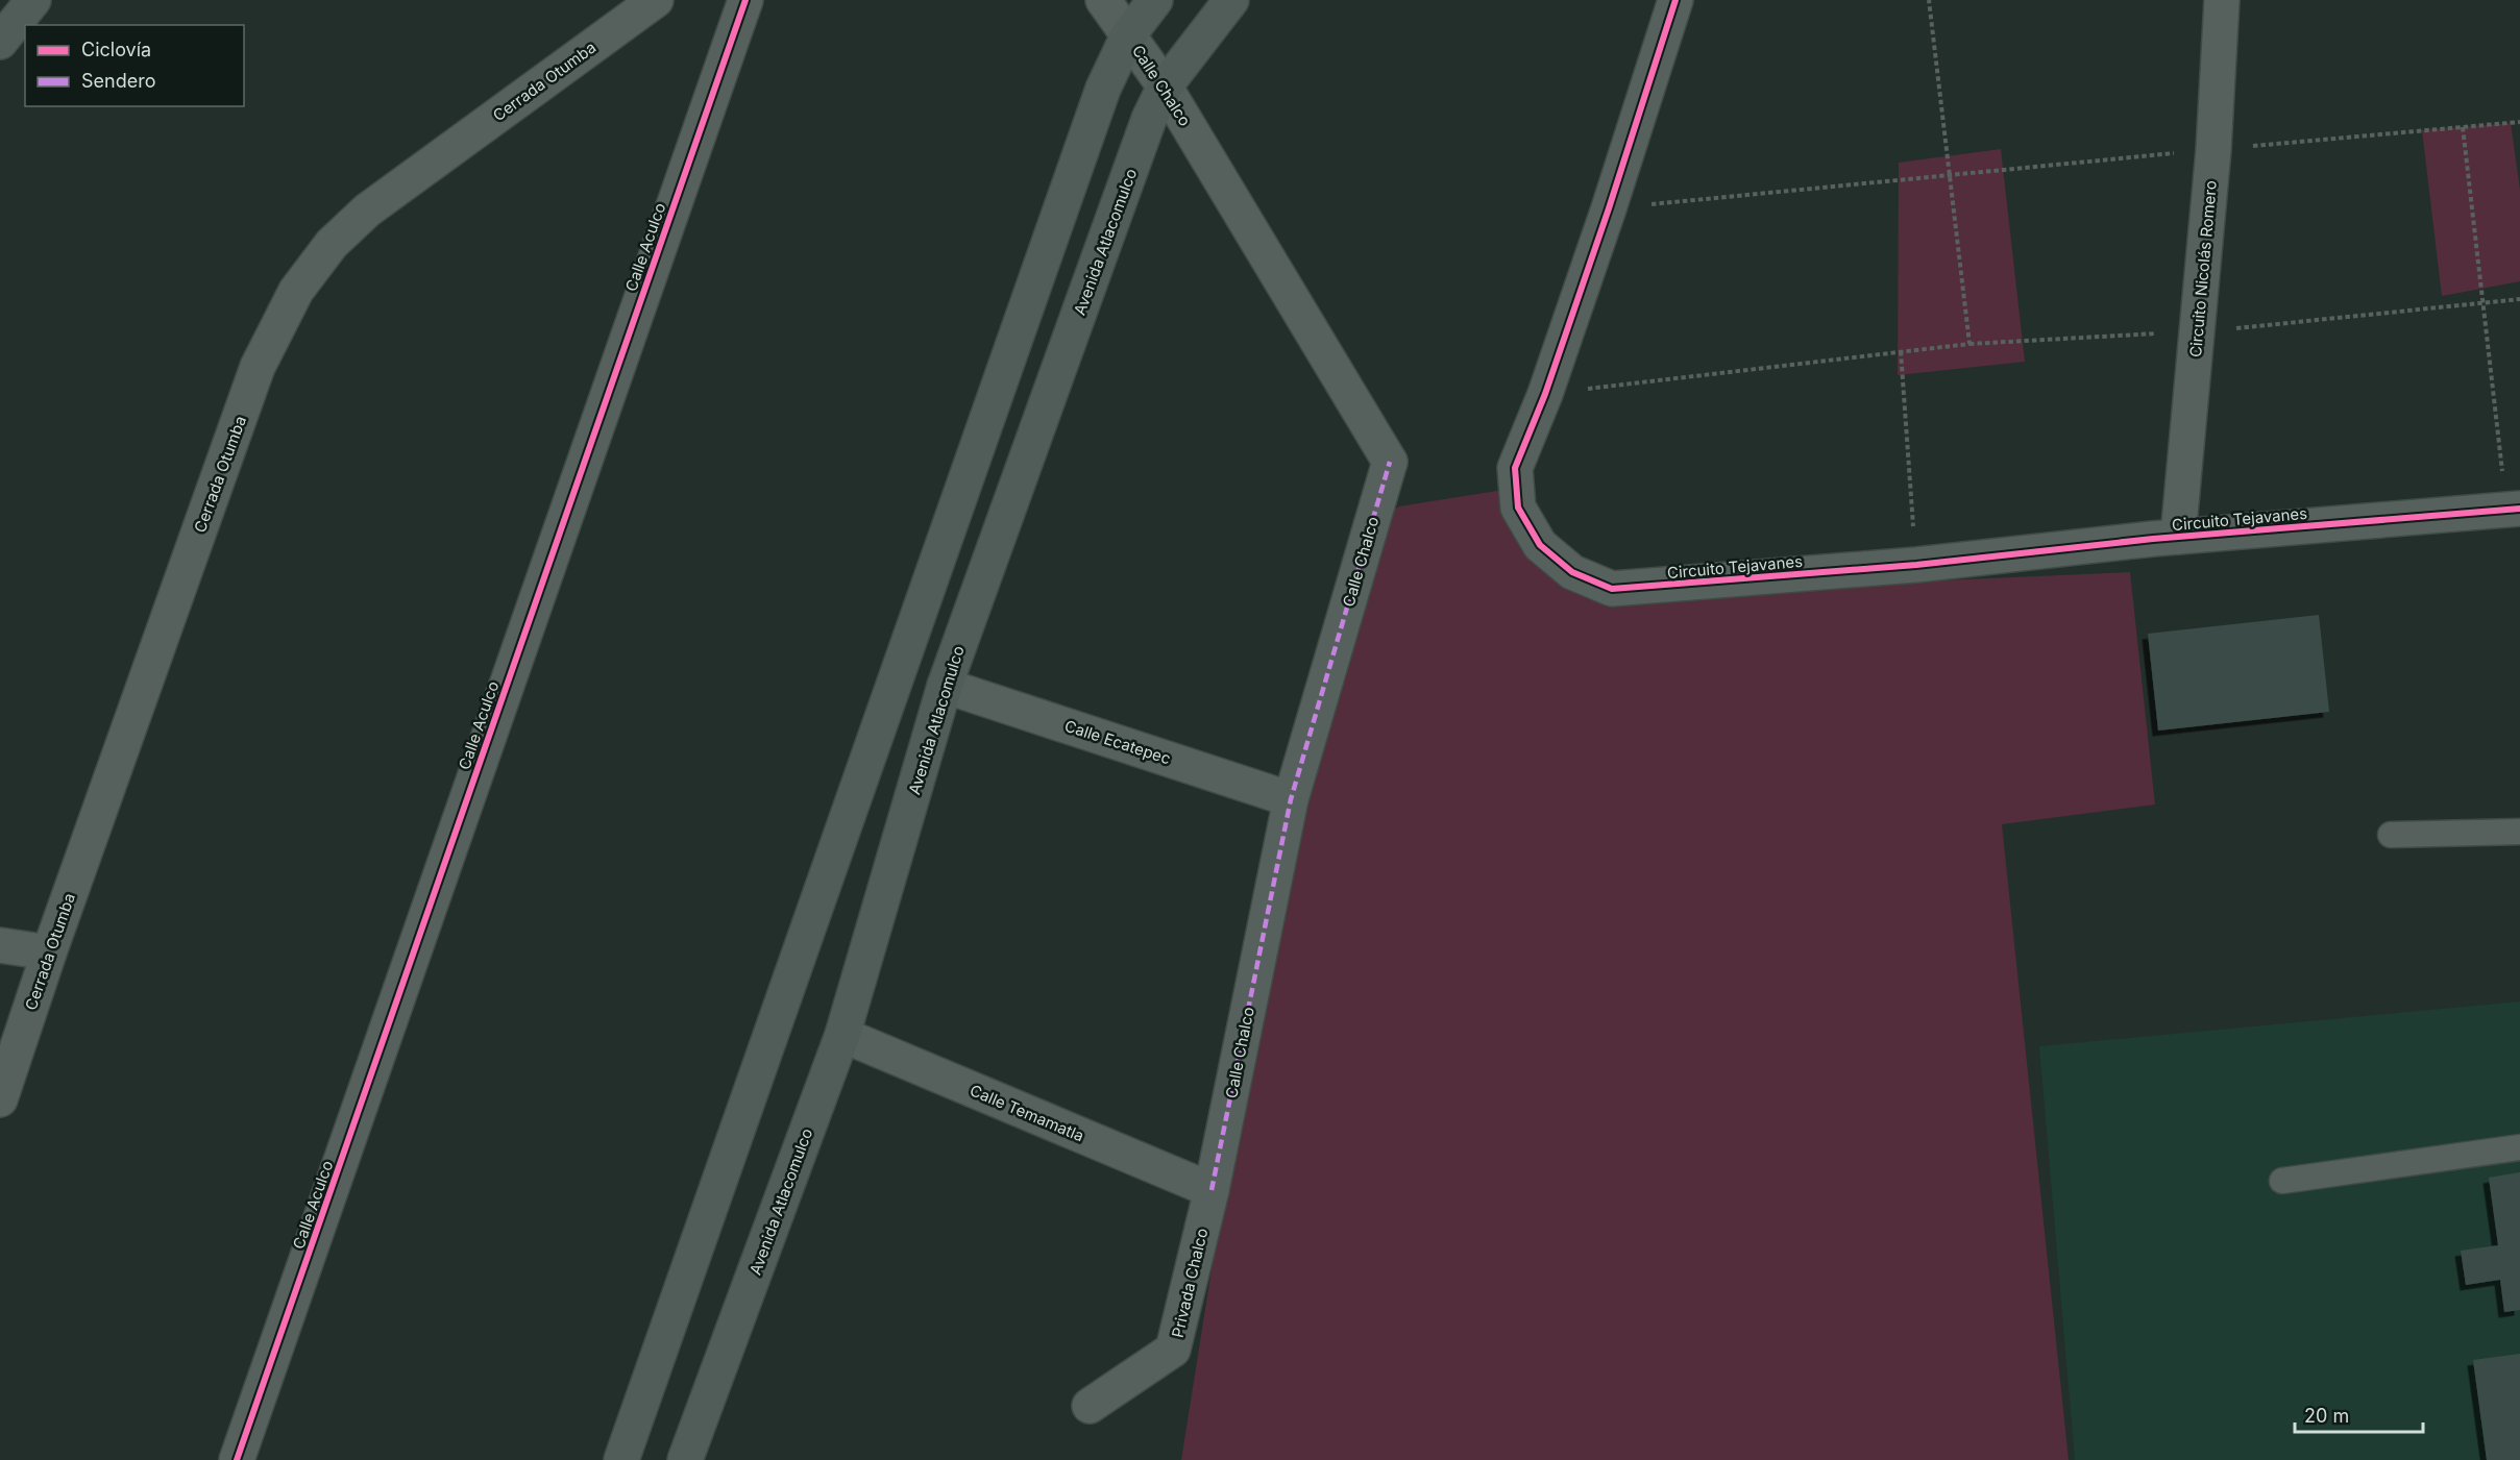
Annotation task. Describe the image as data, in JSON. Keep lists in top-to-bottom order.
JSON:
{
  "streets": {
    "main road": ["Avenida Atlacomulco"],
    "street": [
      "Cerrada Otumba",
      "Calle Chalco",
      "Calle Aculco",
      "Circuito Nicolás Romero",
      "Circuito Tejavanes",
      "Calle Ecatepec",
      "Calle Temamatla",
      "Privada Chalco"
    ]
  },
  "crossings": [
    ["Calle Chalco", "Avenida Atlacomulco"],
    ["Calle Chalco", "Calle Ecatepec"],
    ["Calle Chalco", "Calle Temamatla"],
    ["Calle Chalco", "Privada Chalco"],
    ["Avenida Atlacomulco", "Calle Ecatepec"],
    ["Avenida Atlacomulco", "Calle Temamatla"],
    ["Circuito Nicolás Romero", "Circuito Tejavanes"],
    ["Calle Temamatla", "Privada Chalco"]
  ],
  "legend": ["Ciclovía", "Sendero"],
  "scale_bar": "20 m"
}
